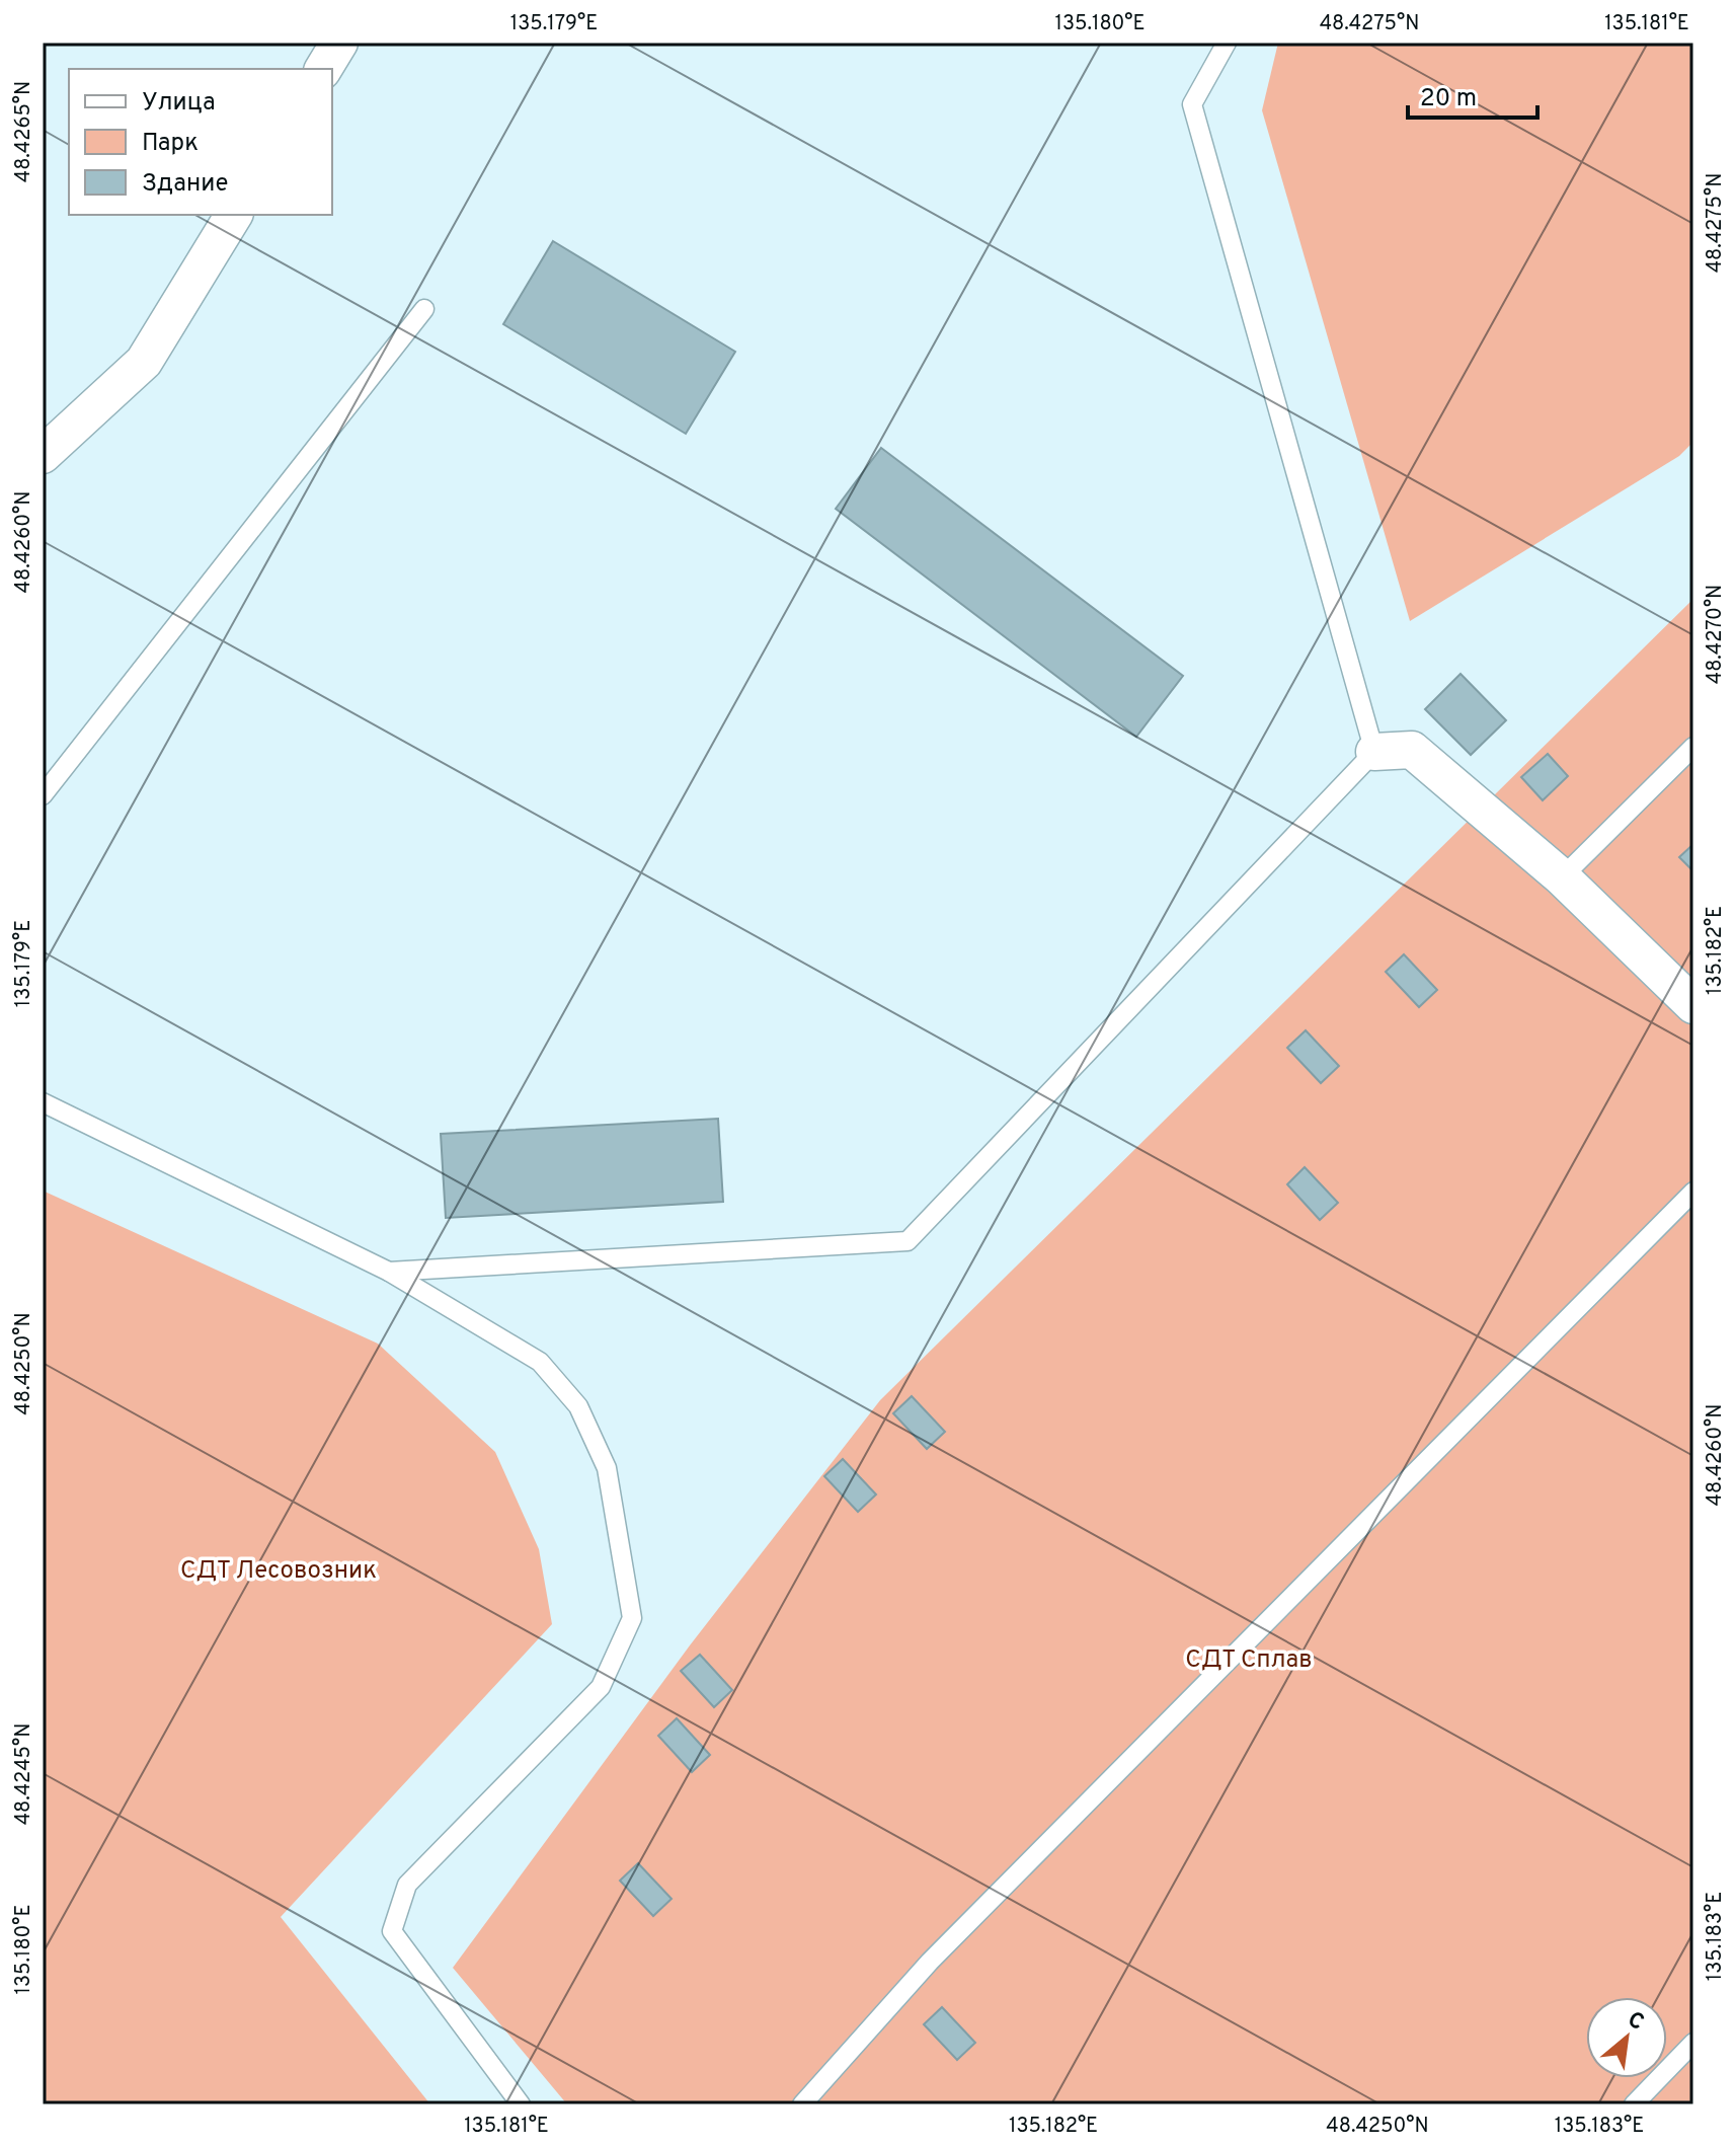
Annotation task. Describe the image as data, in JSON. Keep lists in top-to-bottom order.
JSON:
{
  "parks": ["СДТ Лесовозник", "СДТ Сплав"],
  "legend": ["Улица", "Парк", "Здание"],
  "scale_bar": "20 m",
  "north": "top right",
  "coordinates": [
    "135.179°E",
    "135.180°E",
    "48.4275°N",
    "135.181°E",
    "48.4265°N",
    "48.4260°N",
    "48.4270°N",
    "135.182°E",
    "48.4250°N",
    "48.4245°N",
    "135.183°E"
  ]
}
